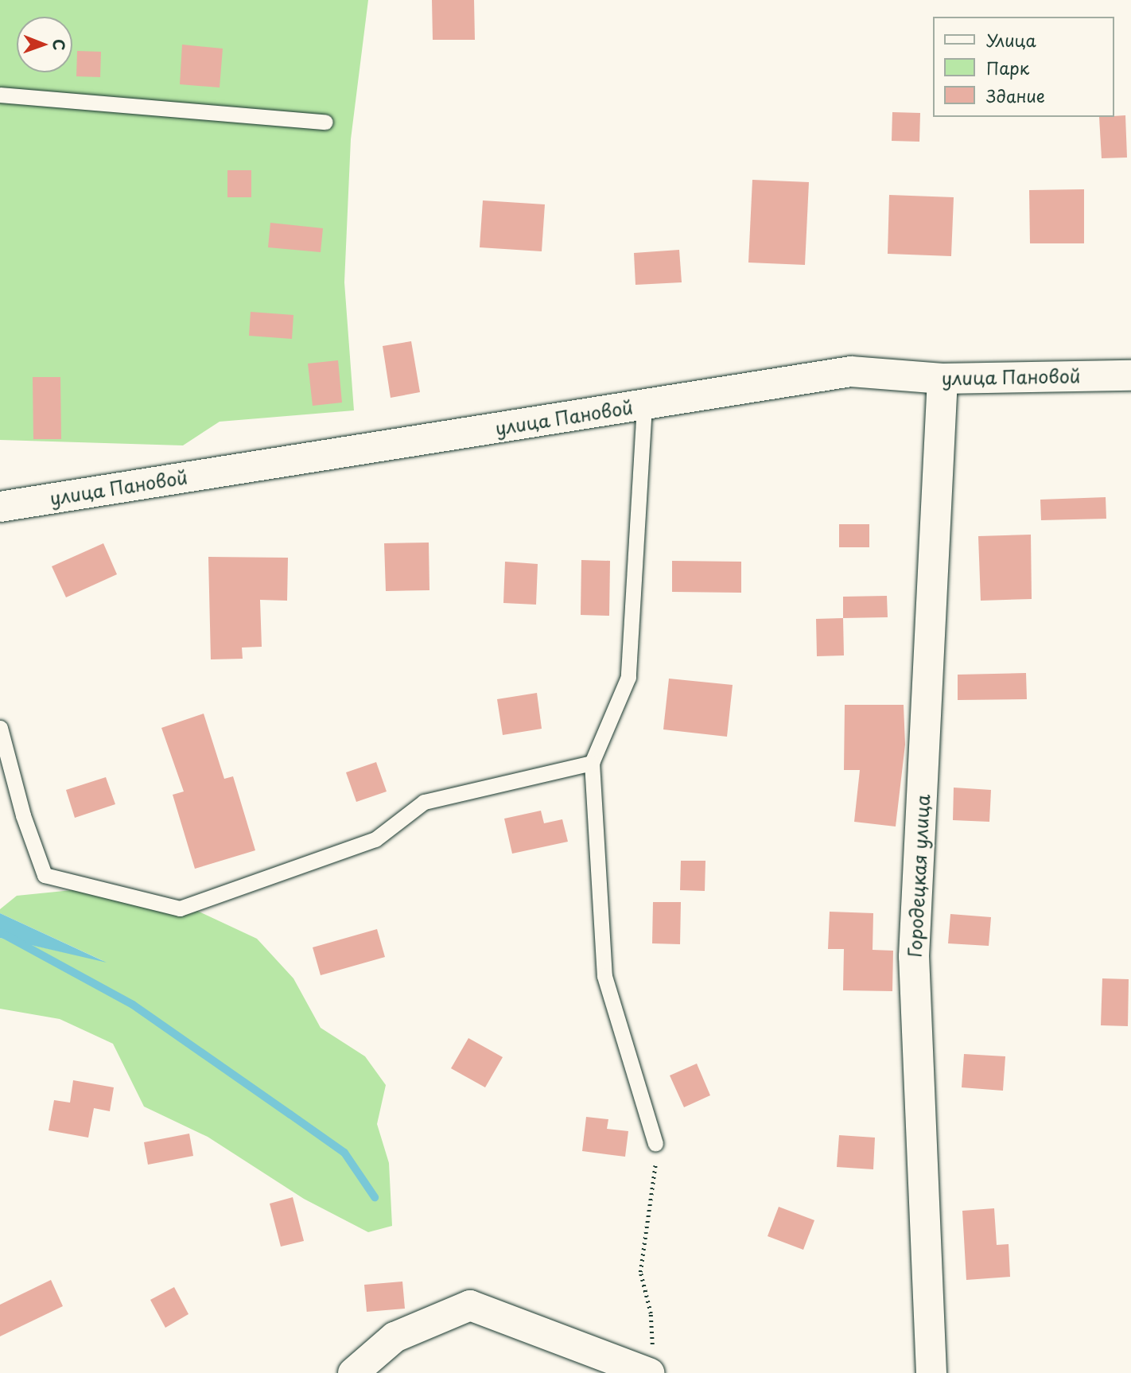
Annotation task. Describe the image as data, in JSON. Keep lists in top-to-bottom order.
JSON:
{
  "streets": {
    "street": ["улица Пановой", "Городецкая улица"]
  },
  "crossings": [
    ["улица Пановой", "Городецкая улица"]
  ],
  "legend": ["Улица", "Парк", "Здание"],
  "north": "right"
}
